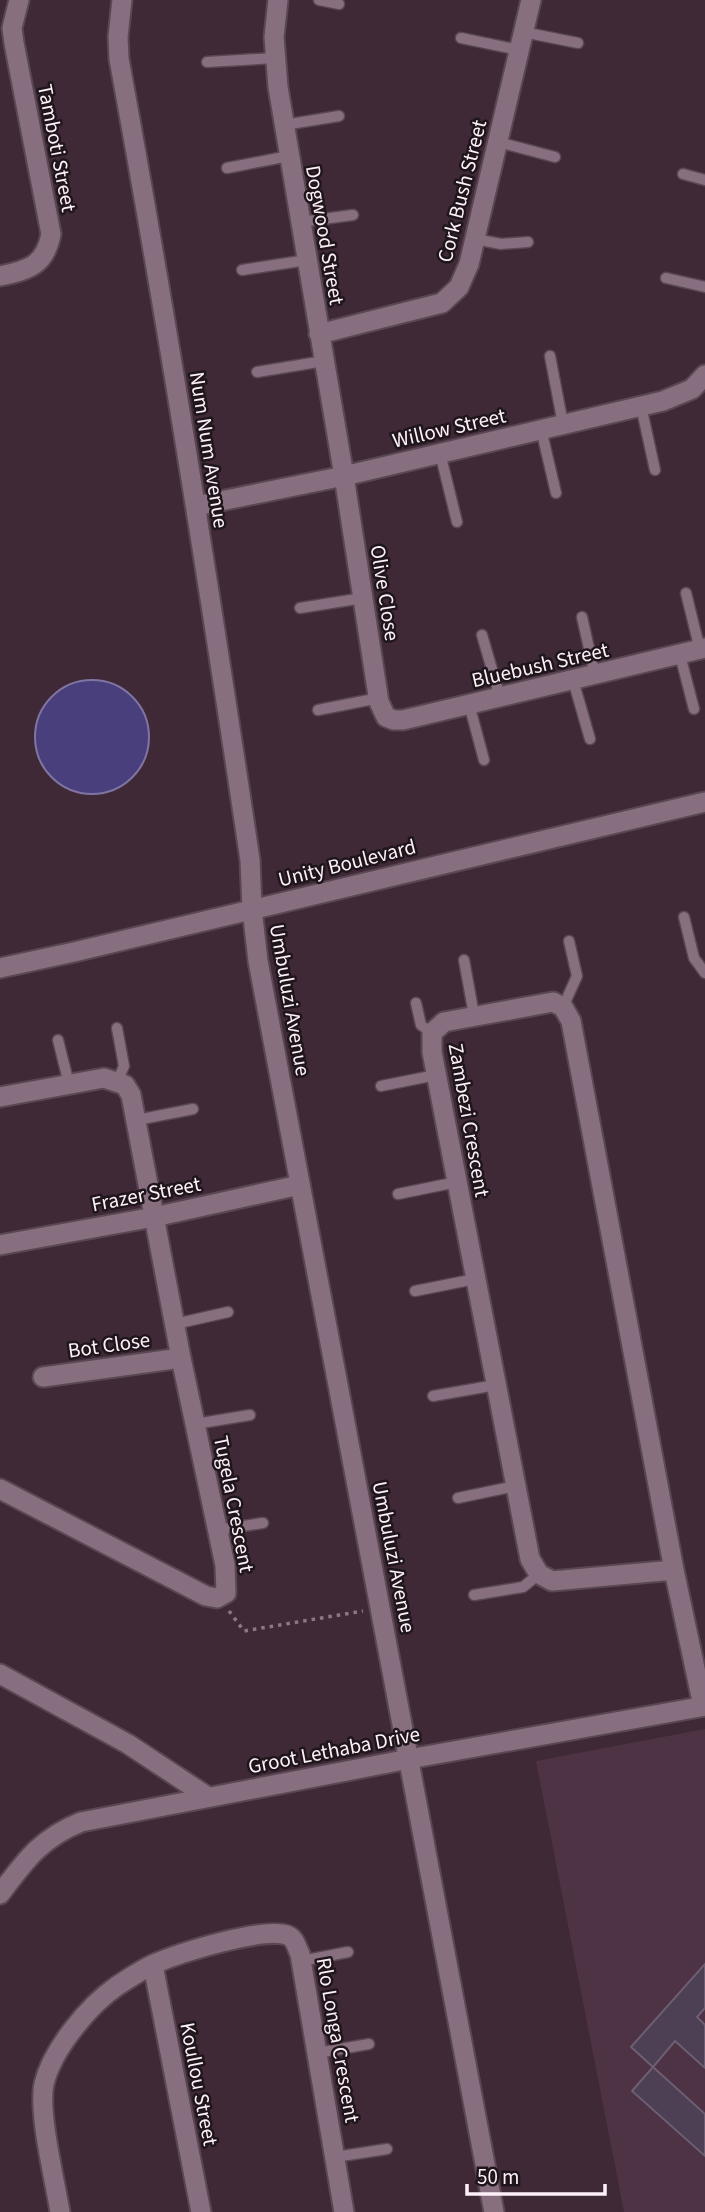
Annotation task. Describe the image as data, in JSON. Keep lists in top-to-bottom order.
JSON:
{
  "streets": {
    "street": [
      "Tamboti Street",
      "Cork Bush Street",
      "Dogwood Street",
      "Willow Street",
      "Num Num Avenue",
      "Olive Close",
      "Bluebush Street",
      "Unity Boulevard",
      "Umbuluzi Avenue",
      "Zambezi Crescent",
      "Frazer Street",
      "Bot Close",
      "Tugela Crescent",
      "Groot Lethaba Drive",
      "Rlo Longa Crescent",
      "Koullou Street"
    ]
  },
  "crossings": [
    ["Cork Bush Street", "Dogwood Street"],
    ["Dogwood Street", "Willow Street"],
    ["Dogwood Street", "Olive Close"],
    ["Willow Street", "Num Num Avenue"],
    ["Willow Street", "Olive Close"],
    ["Num Num Avenue", "Unity Boulevard"],
    ["Num Num Avenue", "Umbuluzi Avenue"],
    ["Olive Close", "Bluebush Street"],
    ["Unity Boulevard", "Umbuluzi Avenue"],
    ["Umbuluzi Avenue", "Frazer Street"],
    ["Umbuluzi Avenue", "Groot Lethaba Drive"],
    ["Frazer Street", "Tugela Crescent"],
    ["Bot Close", "Tugela Crescent"],
    ["Rlo Longa Crescent", "Koullou Street"]
  ],
  "scale_bar": "50 m"
}
